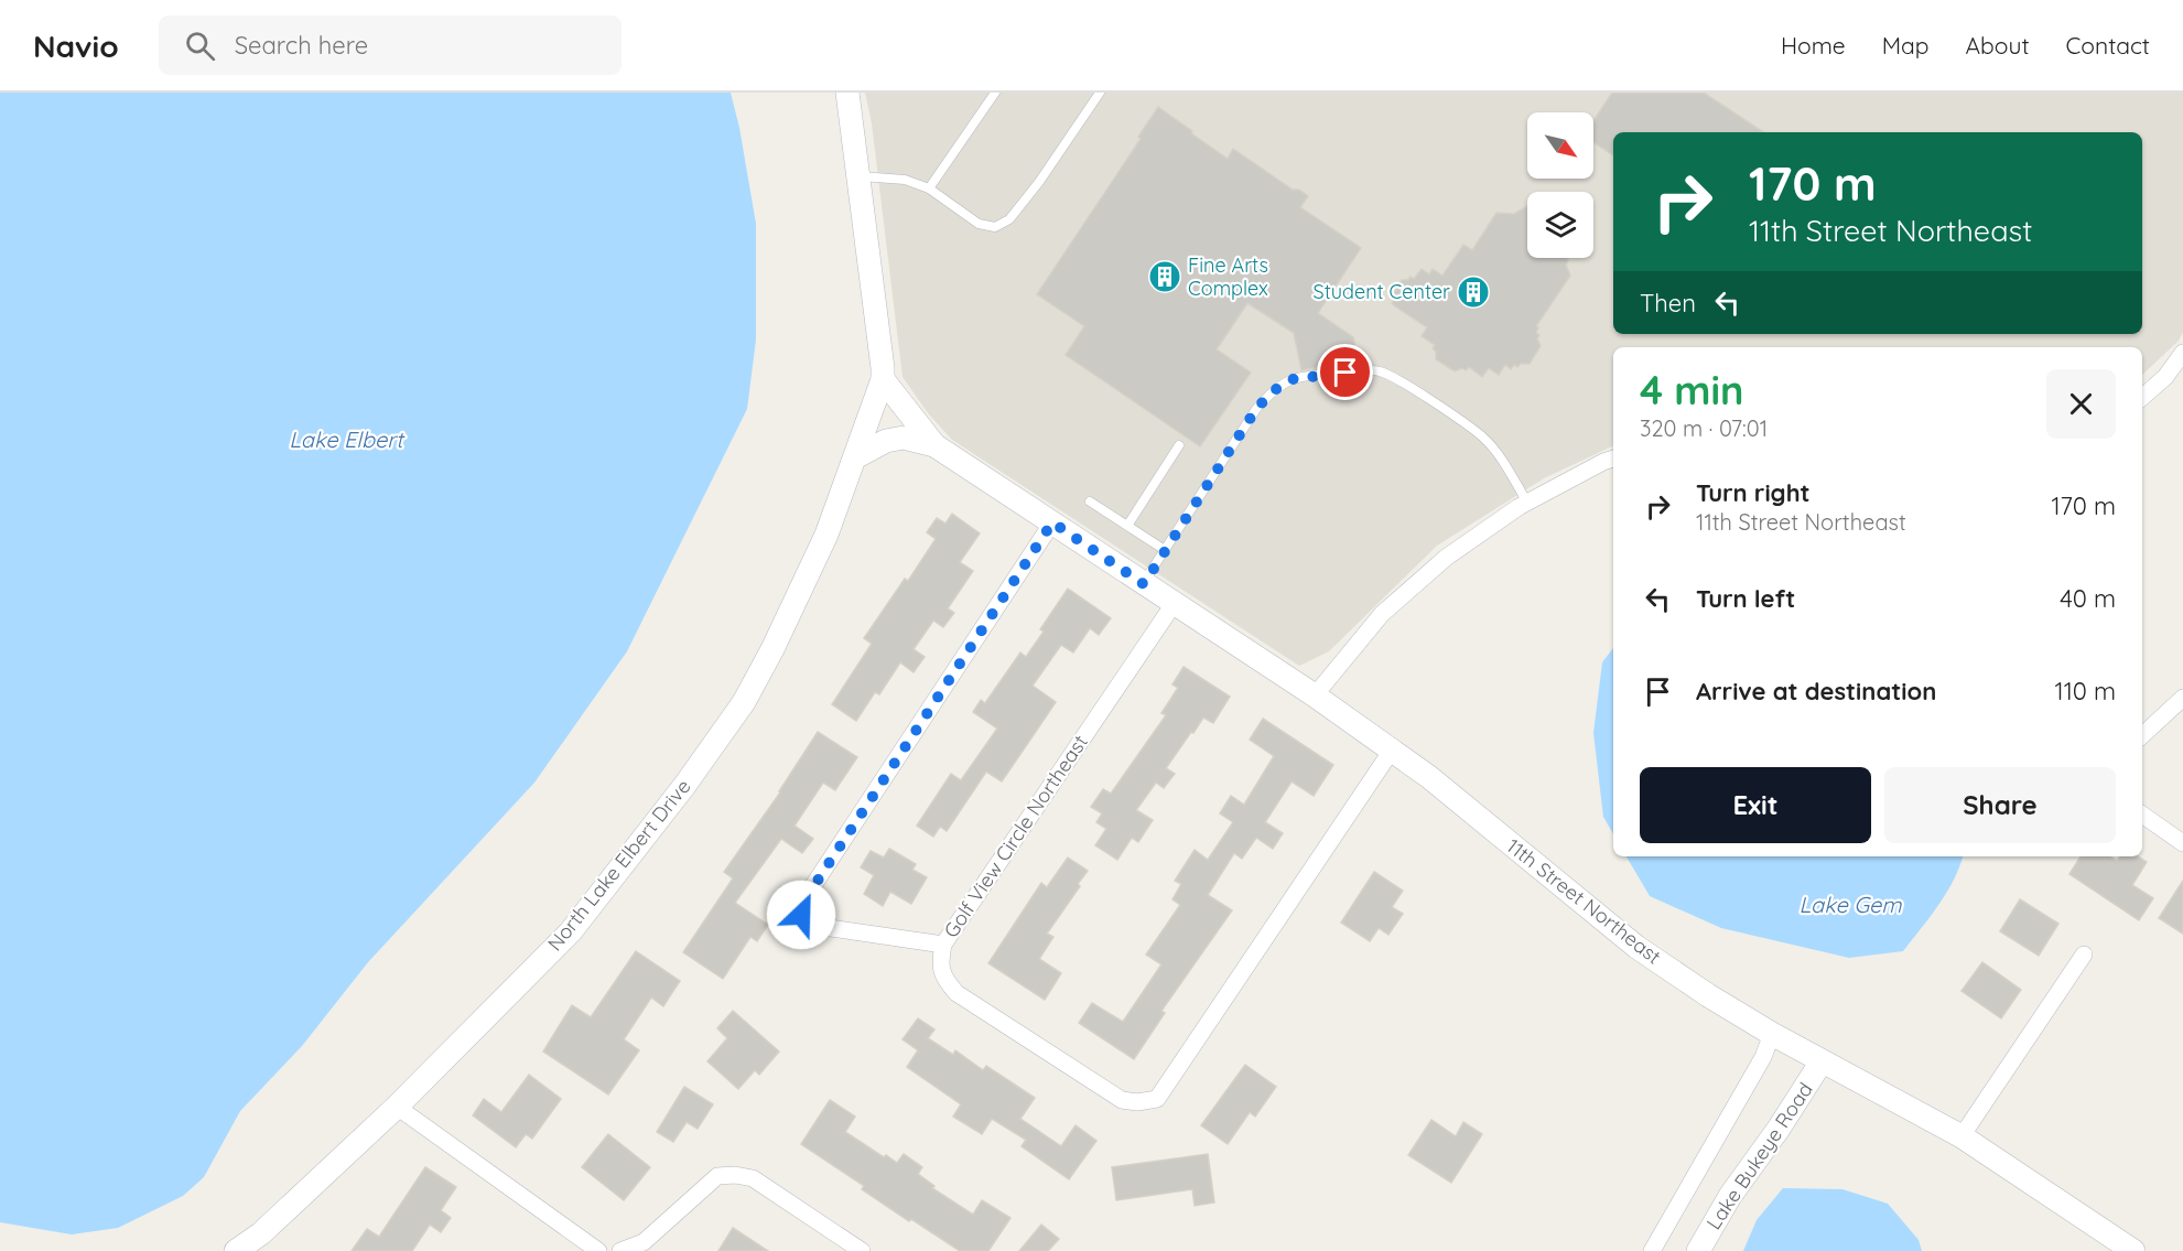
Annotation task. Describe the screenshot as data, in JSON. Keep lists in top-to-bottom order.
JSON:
{
  "streets": {
    "street": [
      "Golf View Circle Northeast",
      "North Lake Elbert Drive",
      "11th Street Northeast",
      "Lake Bukeye Road"
    ]
  },
  "crossings": [
    ["Golf View Circle Northeast", "11th Street Northeast"],
    ["North Lake Elbert Drive", "11th Street Northeast"],
    ["11th Street Northeast", "Lake Bukeye Road"]
  ],
  "water": ["Lake Elbert", "Lake Gem"],
  "places": {
    "building": ["Fine Arts Complex", "Student Center"]
  },
  "north": "bottom right",
  "page": {
    "header": "Navio",
    "search": "Search here",
    "nav": [
      "Home",
      "Map",
      "About",
      "Contact"
    ],
    "turn": ["170 m", "11th Street Northeast"],
    "then": "Then",
    "heading": ["4 min", "320 m · 07:01"],
    "list": [
      {
        "name": "Turn right",
        "note": "11th Street Northeast",
        "value": "170 m"
      },
      {
        "name": "Turn left",
        "value": "40 m"
      },
      {
        "name": "Arrive at destination",
        "value": "110 m"
      }
    ],
    "buttons": ["Exit", "Share"]
  }
}
